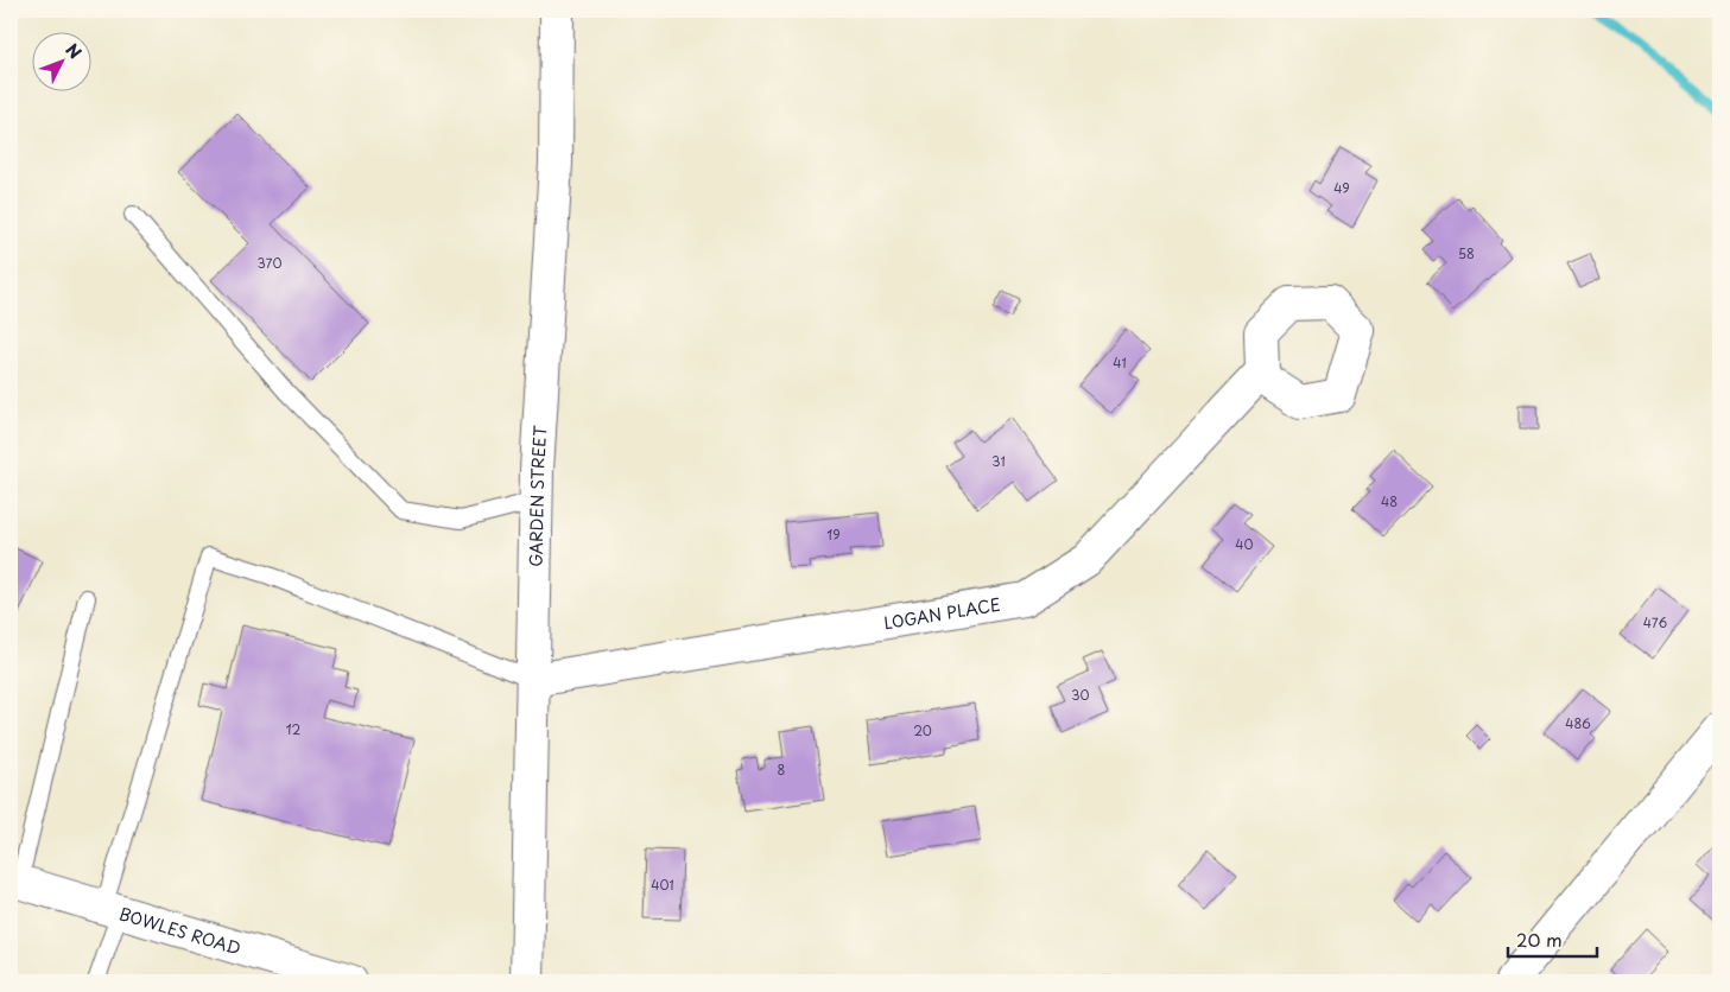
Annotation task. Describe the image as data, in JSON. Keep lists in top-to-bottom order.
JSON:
{
  "streets": {
    "street": ["GARDEN STREET", "LOGAN PLACE", "BOWLES ROAD"]
  },
  "crossings": [
    ["GARDEN STREET", "LOGAN PLACE"]
  ],
  "house_numbers": [
    "49",
    "58",
    "370",
    "41",
    "31",
    "48",
    "19",
    "40",
    "476",
    "30",
    "486",
    "12",
    "20",
    "8",
    "401"
  ],
  "scale_bar": "20 m",
  "north": "top right"
}
